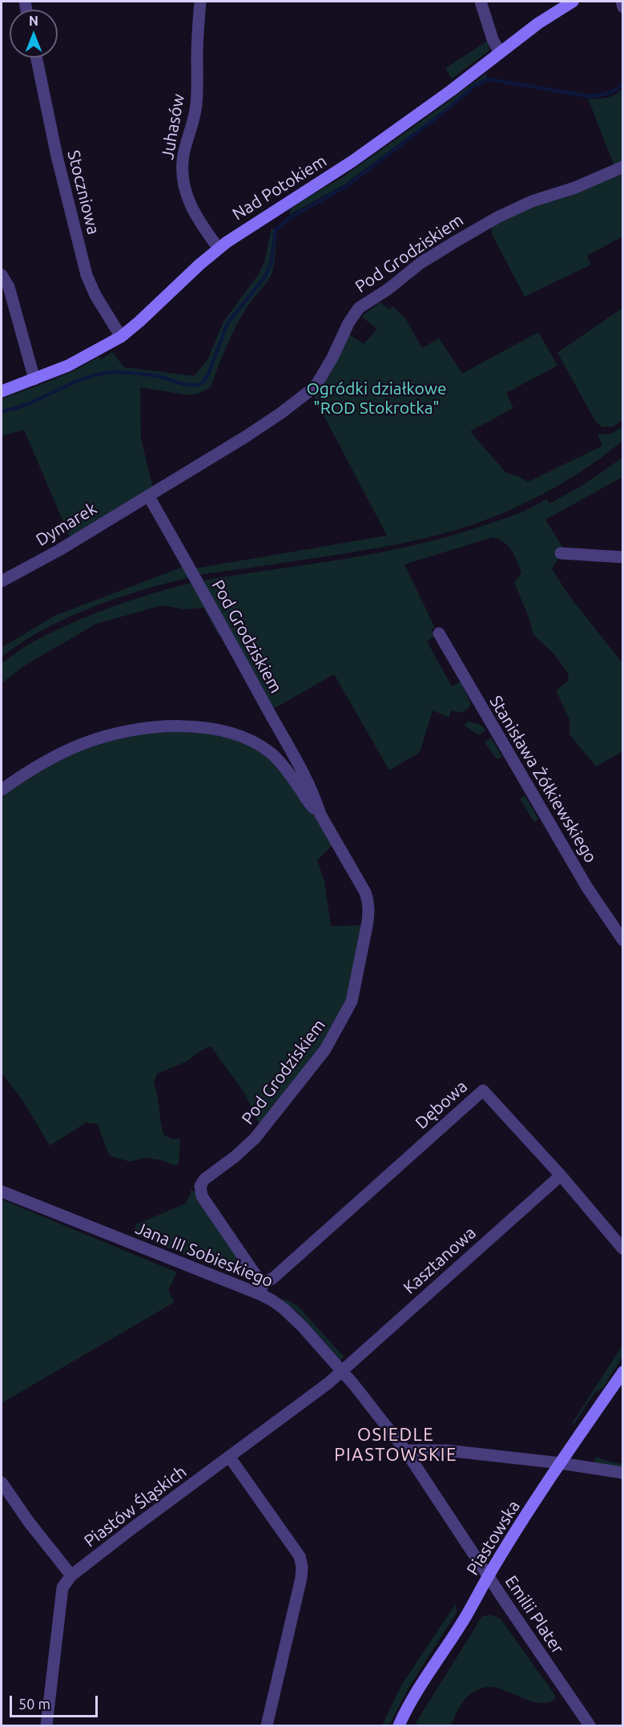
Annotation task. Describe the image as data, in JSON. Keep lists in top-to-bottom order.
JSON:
{
  "streets": {
    "street": [
      "Juhasów",
      "Nad Potokiem",
      "Stoczniowa",
      "Pod Grodziskiem",
      "Dymarek",
      "Stanisława Żółkiewskiego",
      "Dębowa",
      "Jana III Sobieskiego",
      "Kasztanowa",
      "Piastów Śląskich",
      "Piastowska",
      "Emilii Plater"
    ]
  },
  "crossings": [
    ["Juhasów", "Nad Potokiem"],
    ["Nad Potokiem", "Stoczniowa"],
    ["Pod Grodziskiem", "Dymarek"],
    ["Pod Grodziskiem", "Dębowa"],
    ["Pod Grodziskiem", "Jana III Sobieskiego"],
    ["Dębowa", "Jana III Sobieskiego"],
    ["Dębowa", "Kasztanowa"],
    ["Jana III Sobieskiego", "Kasztanowa"],
    ["Jana III Sobieskiego", "Piastów Śląskich"],
    ["Jana III Sobieskiego", "Emilii Plater"],
    ["Kasztanowa", "Piastów Śląskich"],
    ["Piastowska", "Emilii Plater"]
  ],
  "districts": ["OSIEDLE PIASTOWSKIE"],
  "parks": ["Ogródki działkowe \"ROD Stokrotka\""],
  "scale_bar": "50 m",
  "north": "top"
}
